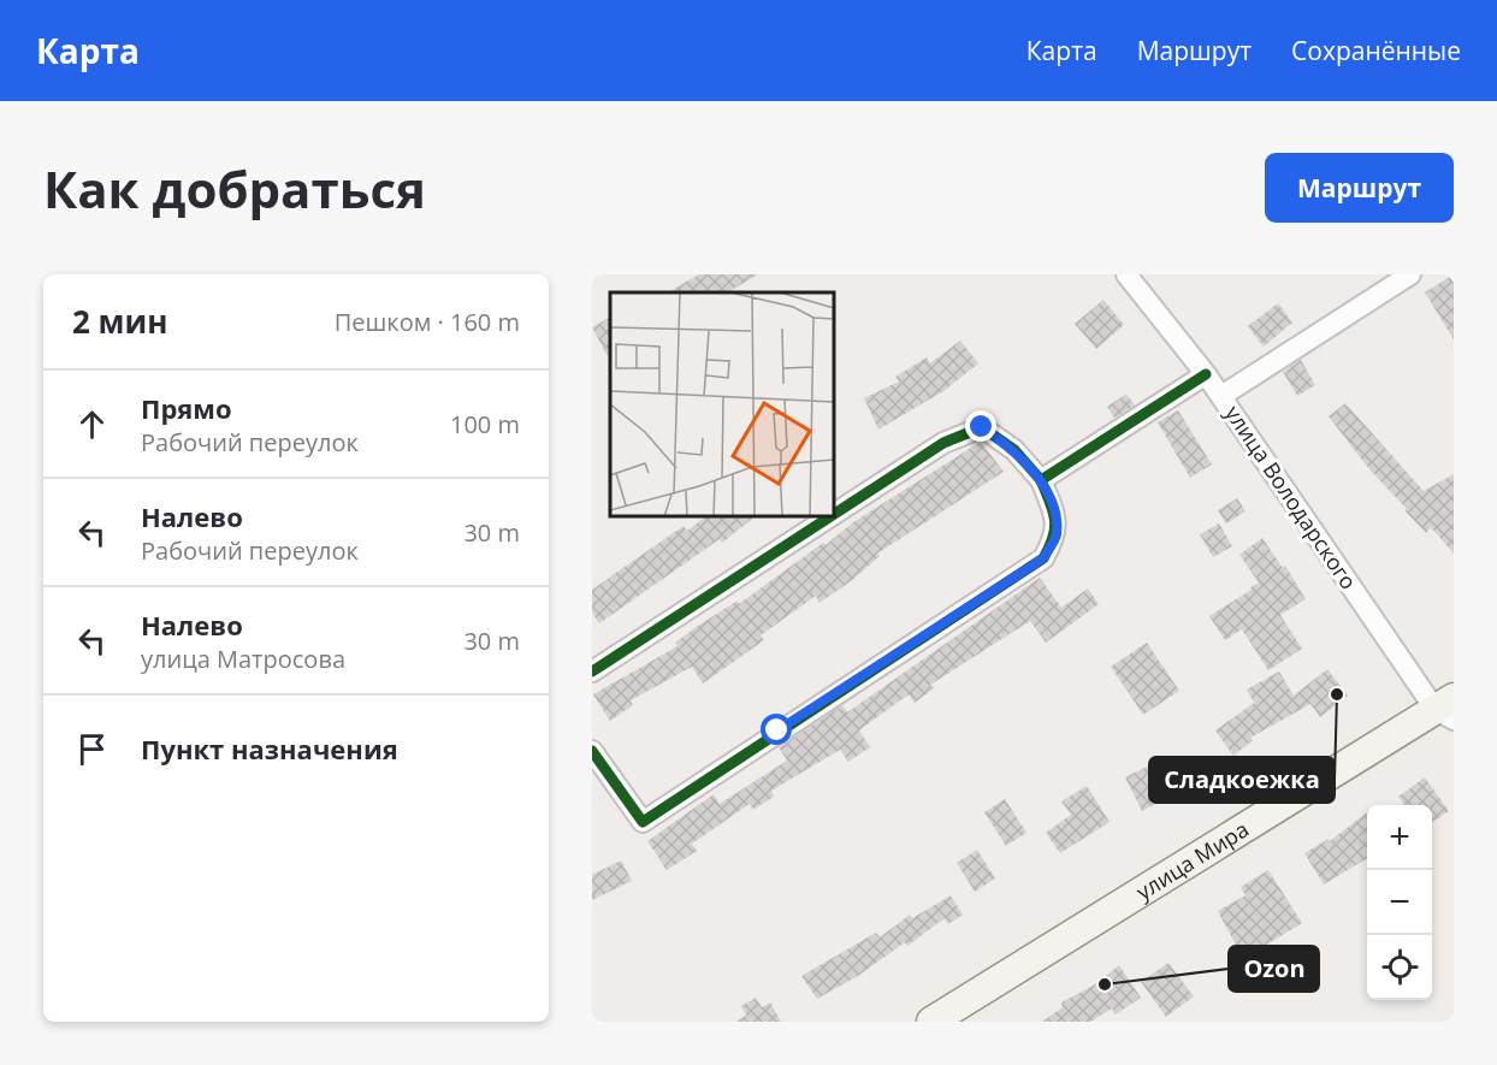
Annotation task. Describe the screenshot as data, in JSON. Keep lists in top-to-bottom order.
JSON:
{
  "streets": {
    "main road": ["улица Мира"],
    "street": ["улица Володарского"]
  },
  "crossings": [
    ["улица Володарского", "улица Мира"]
  ],
  "places": ["Сладкоежка", "Ozon"],
  "page": {
    "header": "Карта",
    "nav": ["Карта", "Маршрут", "Сохранённые"],
    "buttons": "Маршрут",
    "title": "Как добраться",
    "heading": ["2 мин", "Пешком · 160 m"],
    "list": [
      ["Прямо", "Рабочий переулок", "100 m"],
      ["Налево", "Рабочий переулок", "30 m"],
      ["Налево", "улица Матросова", "30 m"],
      "Пункт назначения"
    ],
    "map_buttons": ["+", "−"]
  }
}
